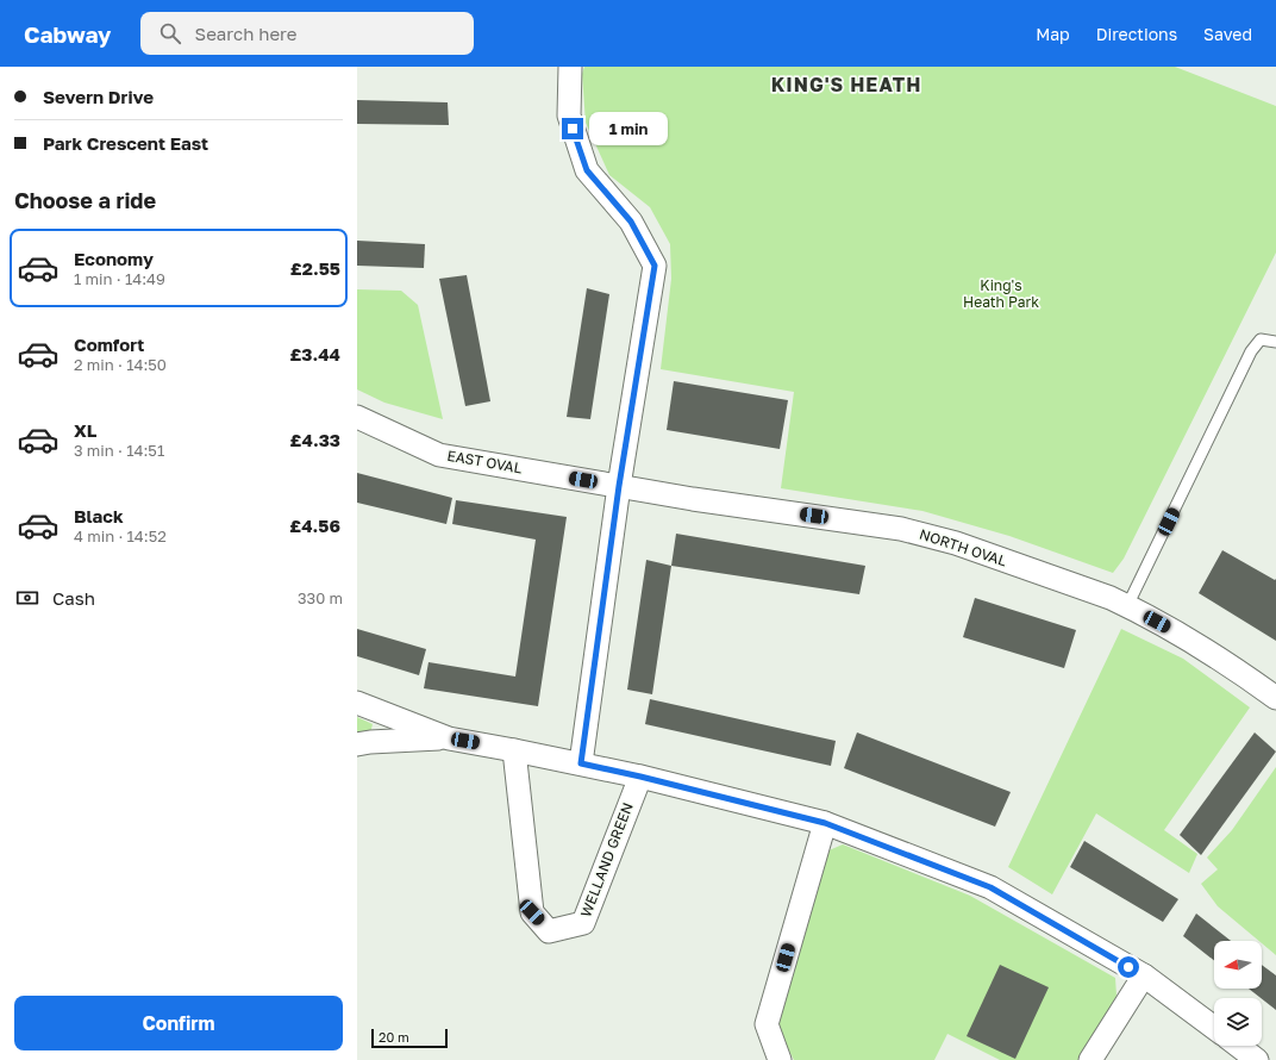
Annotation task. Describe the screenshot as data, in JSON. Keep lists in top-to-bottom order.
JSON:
{
  "streets": {
    "street": ["EAST OVAL", "NORTH OVAL", "WELLAND GREEN"]
  },
  "crossings": [
    ["EAST OVAL", "NORTH OVAL"]
  ],
  "districts": ["KING'S HEATH"],
  "parks": ["King's Heath Park"],
  "scale_bar": "20 m",
  "north": "left",
  "page": {
    "header": "Cabway",
    "search": "Search here",
    "nav": ["Map", "Directions", "Saved"],
    "banner": ["Severn Drive", "Park Crescent East"],
    "bubble": "1 min",
    "heading": "Choose a ride",
    "list": [
      {
        "name": "Economy",
        "note": "1 min · 14:49",
        "value": "£2.55"
      },
      {
        "name": "Comfort",
        "note": "2 min · 14:50",
        "value": "£3.44"
      },
      {
        "name": "XL",
        "note": "3 min · 14:51",
        "value": "£4.33"
      },
      {
        "name": "Black",
        "note": "4 min · 14:52",
        "value": "£4.56"
      }
    ],
    "pay": ["Cash", "330 m"],
    "buttons": "Confirm",
    "scale": "20 m"
  }
}
